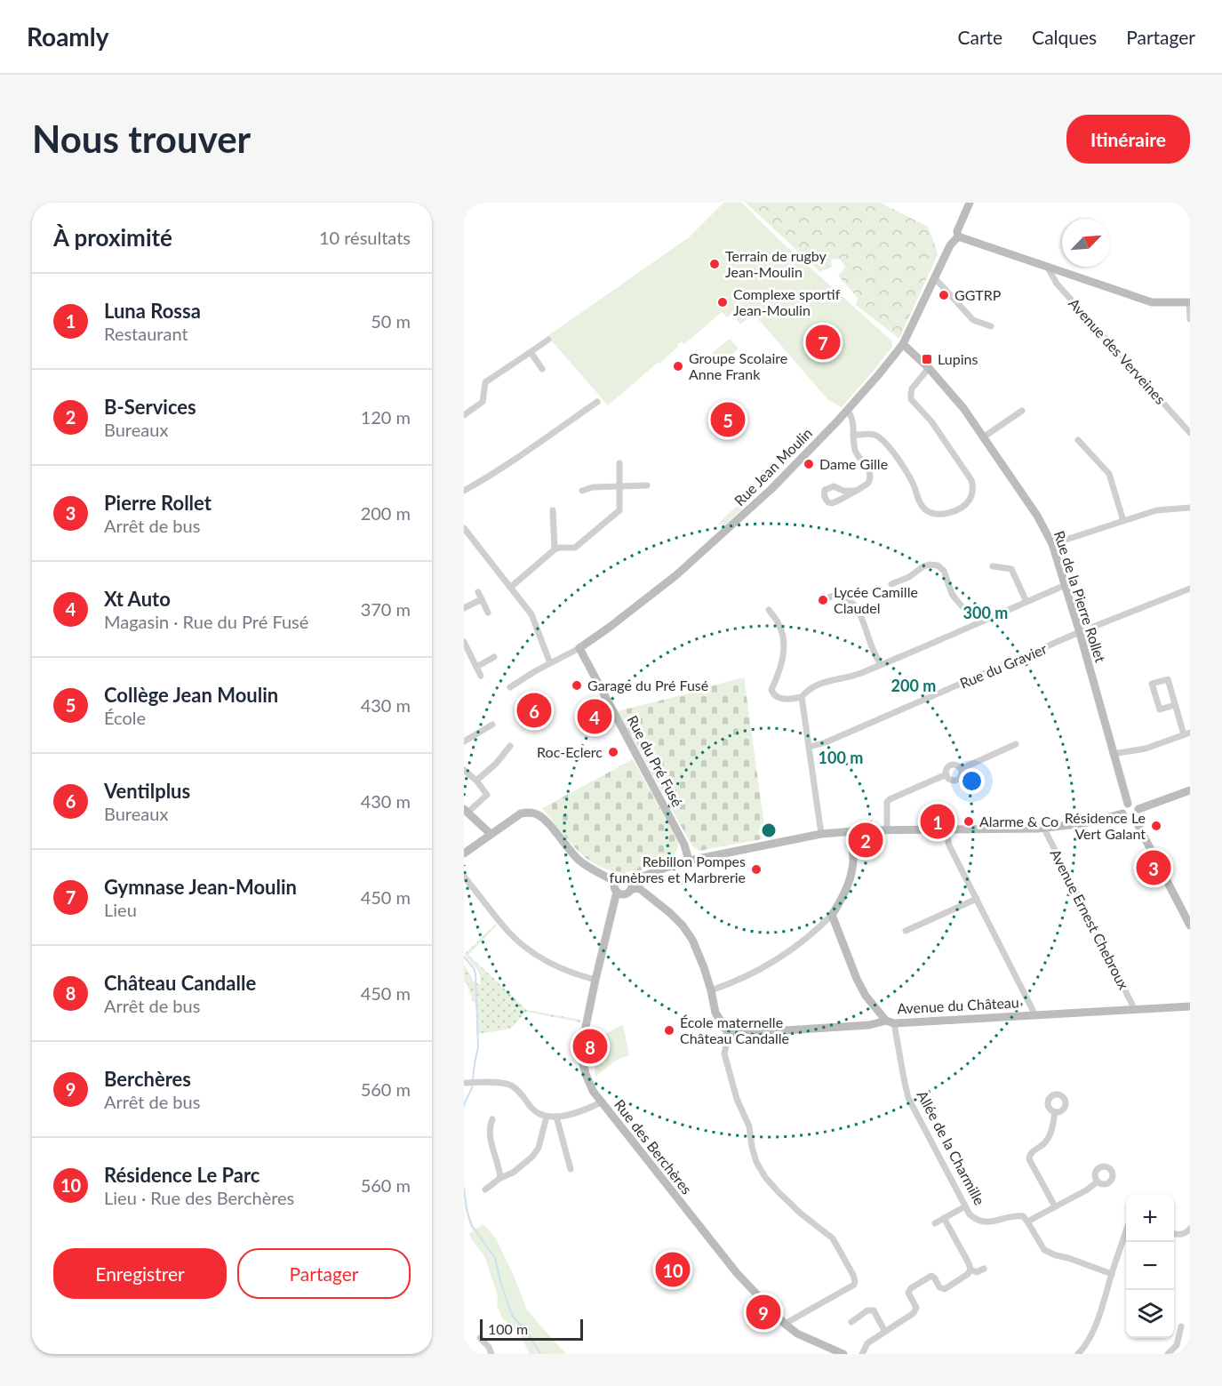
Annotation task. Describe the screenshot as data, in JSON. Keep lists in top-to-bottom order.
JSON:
{
  "streets": {
    "street": [
      "Avenue des Verveines",
      "Rue Jean Moulin",
      "Rue de la Pierre Rollet",
      "Rue du Gravier",
      "Rue du Pré Fusé",
      "Avenue Ernest Chebroux",
      "Avenue du Château",
      "Rue des Berchères",
      "Allée de la Charmille"
    ]
  },
  "crossings": [
    ["Rue Jean Moulin", "Rue de la Pierre Rollet"],
    ["Rue Jean Moulin", "Rue du Pré Fusé"],
    ["Rue de la Pierre Rollet", "Rue du Gravier"],
    ["Avenue Ernest Chebroux", "Avenue du Château"],
    ["Avenue du Château", "Allée de la Charmille"]
  ],
  "places": {
    "other": [
      "Terrain de rugby Jean-Moulin",
      "GGTRP",
      "Complexe sportif Jean-Moulin",
      "Groupe Scolaire Anne Frank",
      "Dame Gille",
      "Lycée Camille Claudel",
      "Garage du Pré Fusé",
      "Roc-Eclerc",
      "Alarme & Co",
      "Résidence Le Vert Galant",
      "Rebillon Pompes funèbres et Marbrerie",
      "École maternelle Château Candalle"
    ],
    "transit": ["Lupins"]
  },
  "scale_bar": "100 m",
  "north": "top right",
  "page": {
    "header": "Roamly",
    "nav": ["Carte", "Calques", "Partager"],
    "buttons": [
      "Itinéraire",
      ["Enregistrer", "Partager"]
    ],
    "title": "Nous trouver",
    "heading": ["À proximité", "10 résultats"],
    "list": [
      {
        "mark": "1",
        "name": "Luna Rossa",
        "note": "Restaurant",
        "value": "50 m"
      },
      {
        "mark": "2",
        "name": "B-Services",
        "note": "Bureaux",
        "value": "120 m"
      },
      {
        "mark": "3",
        "name": "Pierre Rollet",
        "note": "Arrêt de bus",
        "value": "200 m"
      },
      {
        "mark": "4",
        "name": "Xt Auto",
        "note": "Magasin · Rue du Pré Fusé",
        "value": "370 m"
      },
      {
        "mark": "5",
        "name": "Collège Jean Moulin",
        "note": "École",
        "value": "430 m"
      },
      {
        "mark": "6",
        "name": "Ventilplus",
        "note": "Bureaux",
        "value": "430 m"
      },
      {
        "mark": "7",
        "name": "Gymnase Jean-Moulin",
        "note": "Lieu",
        "value": "450 m"
      },
      {
        "mark": "8",
        "name": "Château Candalle",
        "note": "Arrêt de bus",
        "value": "450 m"
      },
      {
        "mark": "9",
        "name": "Berchères",
        "note": "Arrêt de bus",
        "value": "560 m"
      },
      {
        "mark": "10",
        "name": "Résidence Le Parc",
        "note": "Lieu · Rue des Berchères",
        "value": "560 m"
      }
    ],
    "pins": [
      "7",
      "5",
      "6",
      "4",
      "1",
      "2",
      "3",
      "8",
      "10",
      "9"
    ],
    "map_buttons": ["+", "−"],
    "scale": "100 m"
  },
  "rings": ["300 m", "200 m", "100 m"]
}
